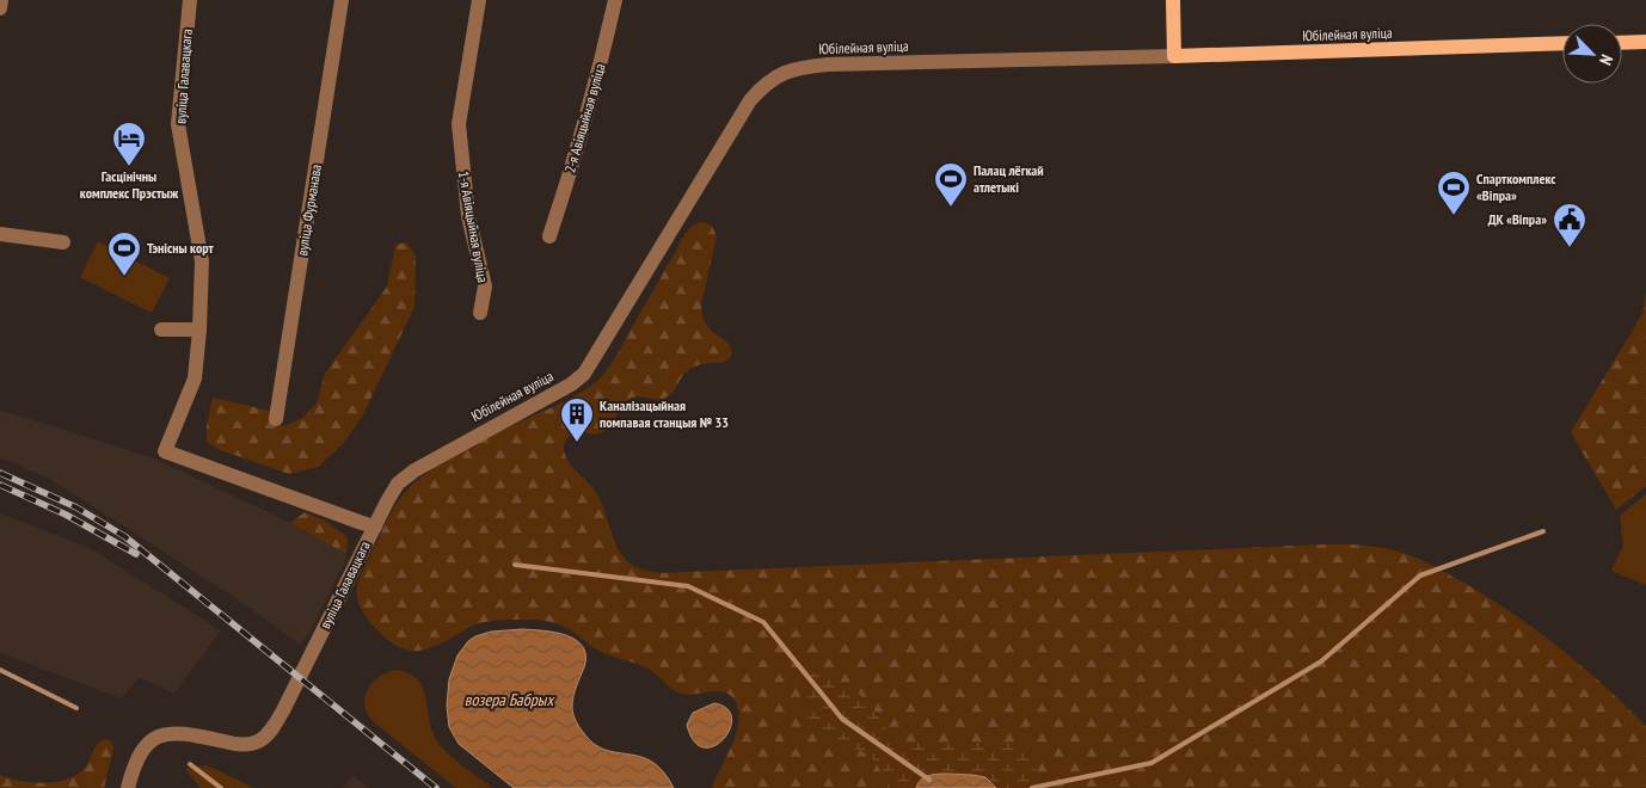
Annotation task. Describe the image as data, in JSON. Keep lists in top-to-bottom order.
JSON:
{
  "streets": {
    "main road": ["Юбілейная вуліца"],
    "street": [
      "вуліца Галавацкага",
      "2-я Авіяцыйная вуліца",
      "вуліца Фурманава",
      "1-я Авіяцыйная вуліца"
    ]
  },
  "crossings": [
    ["Юбілейная вуліца", "вуліца Галавацкага"]
  ],
  "water": ["возера Бабрых"],
  "places": {
    "hotel": ["Гасцінічны комплекс Прэстыж"],
    "sports": ["Палац лёгкай атлетыкі", "Спарткомплекс «Віпра»", "Тэнісны корт"],
    "public building": ["ДК «Віпра»"],
    "building": ["Каналізацыйная помпавая станцыя № 33"]
  },
  "north": "bottom right"
}
